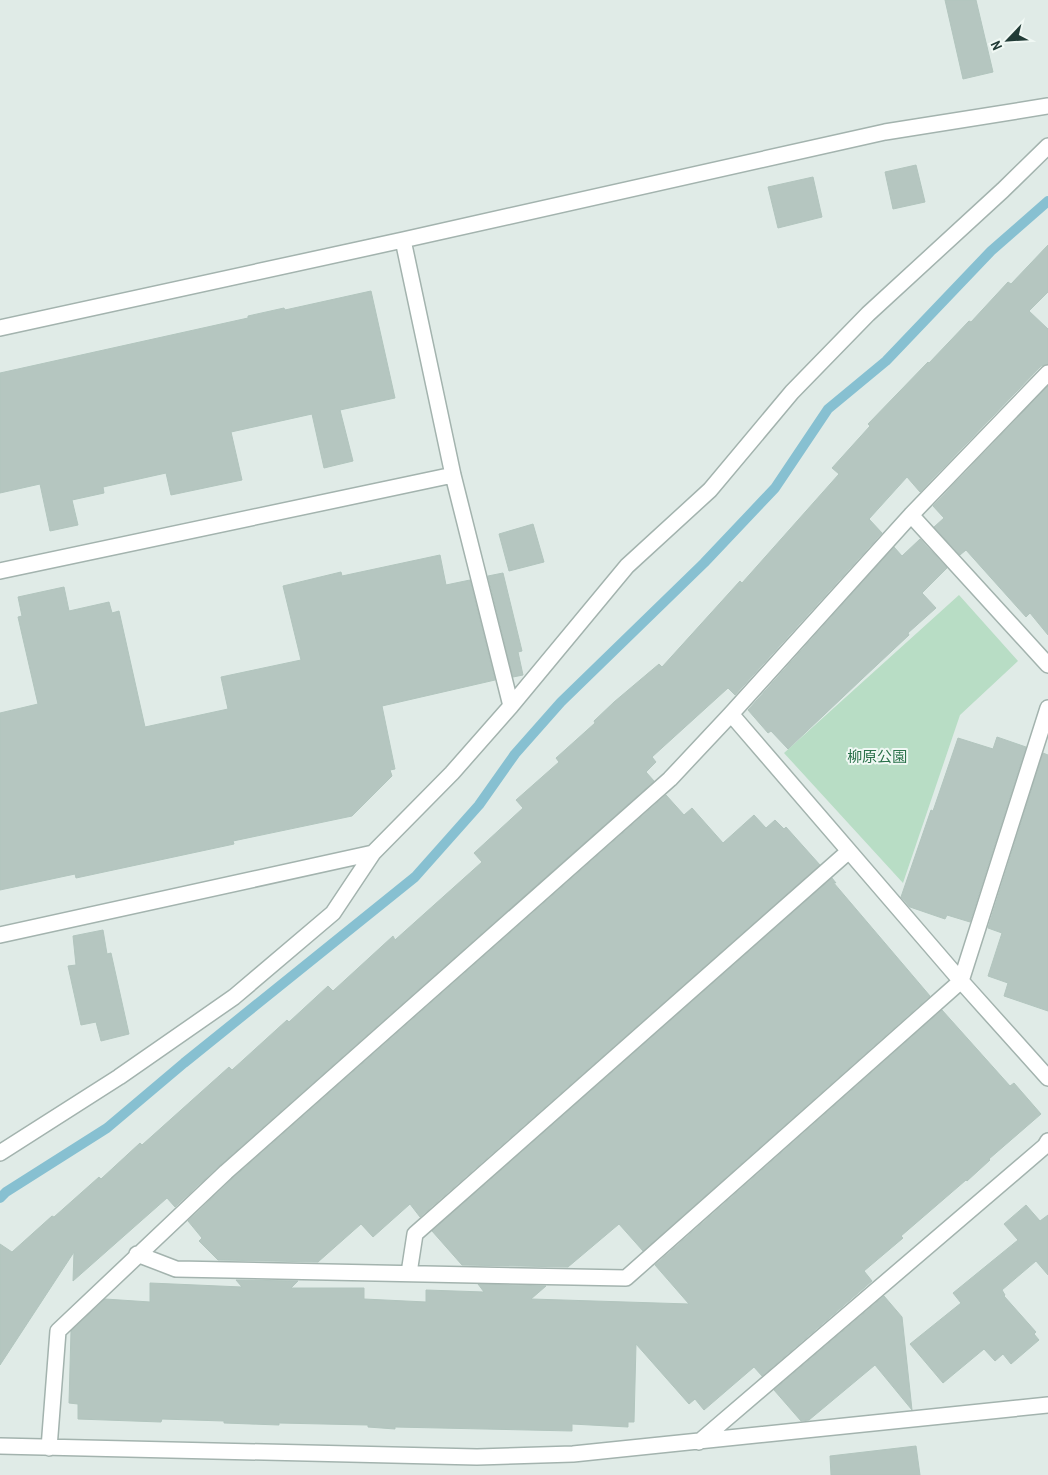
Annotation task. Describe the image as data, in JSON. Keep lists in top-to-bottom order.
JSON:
{
  "parks": ["柳原公園"],
  "north": "bottom left"
}
